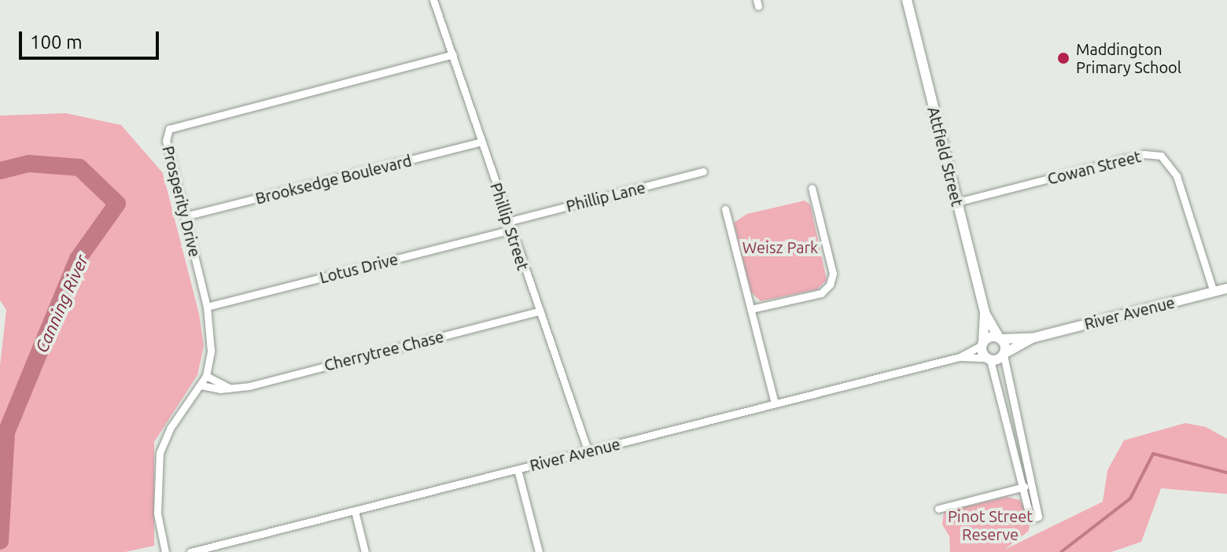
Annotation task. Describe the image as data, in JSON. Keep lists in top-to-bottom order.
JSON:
{
  "streets": {
    "street": [
      "Attfield Street",
      "Cowan Street",
      "Brooksedge Boulevard",
      "Phillip Lane",
      "Prosperity Drive",
      "Phillip Street",
      "Lotus Drive",
      "River Avenue",
      "Cherrytree Chase"
    ]
  },
  "crossings": [
    ["Attfield Street", "Cowan Street"],
    ["Attfield Street", "River Avenue"],
    ["Cowan Street", "River Avenue"],
    ["Brooksedge Boulevard", "Prosperity Drive"],
    ["Brooksedge Boulevard", "Phillip Street"],
    ["Phillip Lane", "Phillip Street"],
    ["Prosperity Drive", "Phillip Street"],
    ["Prosperity Drive", "Lotus Drive"],
    ["Prosperity Drive", "Cherrytree Chase"],
    ["Phillip Street", "Lotus Drive"],
    ["Phillip Street", "River Avenue"],
    ["Phillip Street", "Cherrytree Chase"]
  ],
  "water": ["Canning River"],
  "parks": ["Weisz Park", "Pinot Street Reserve"],
  "places": ["Maddington Primary School"],
  "scale_bar": "100 m"
}
